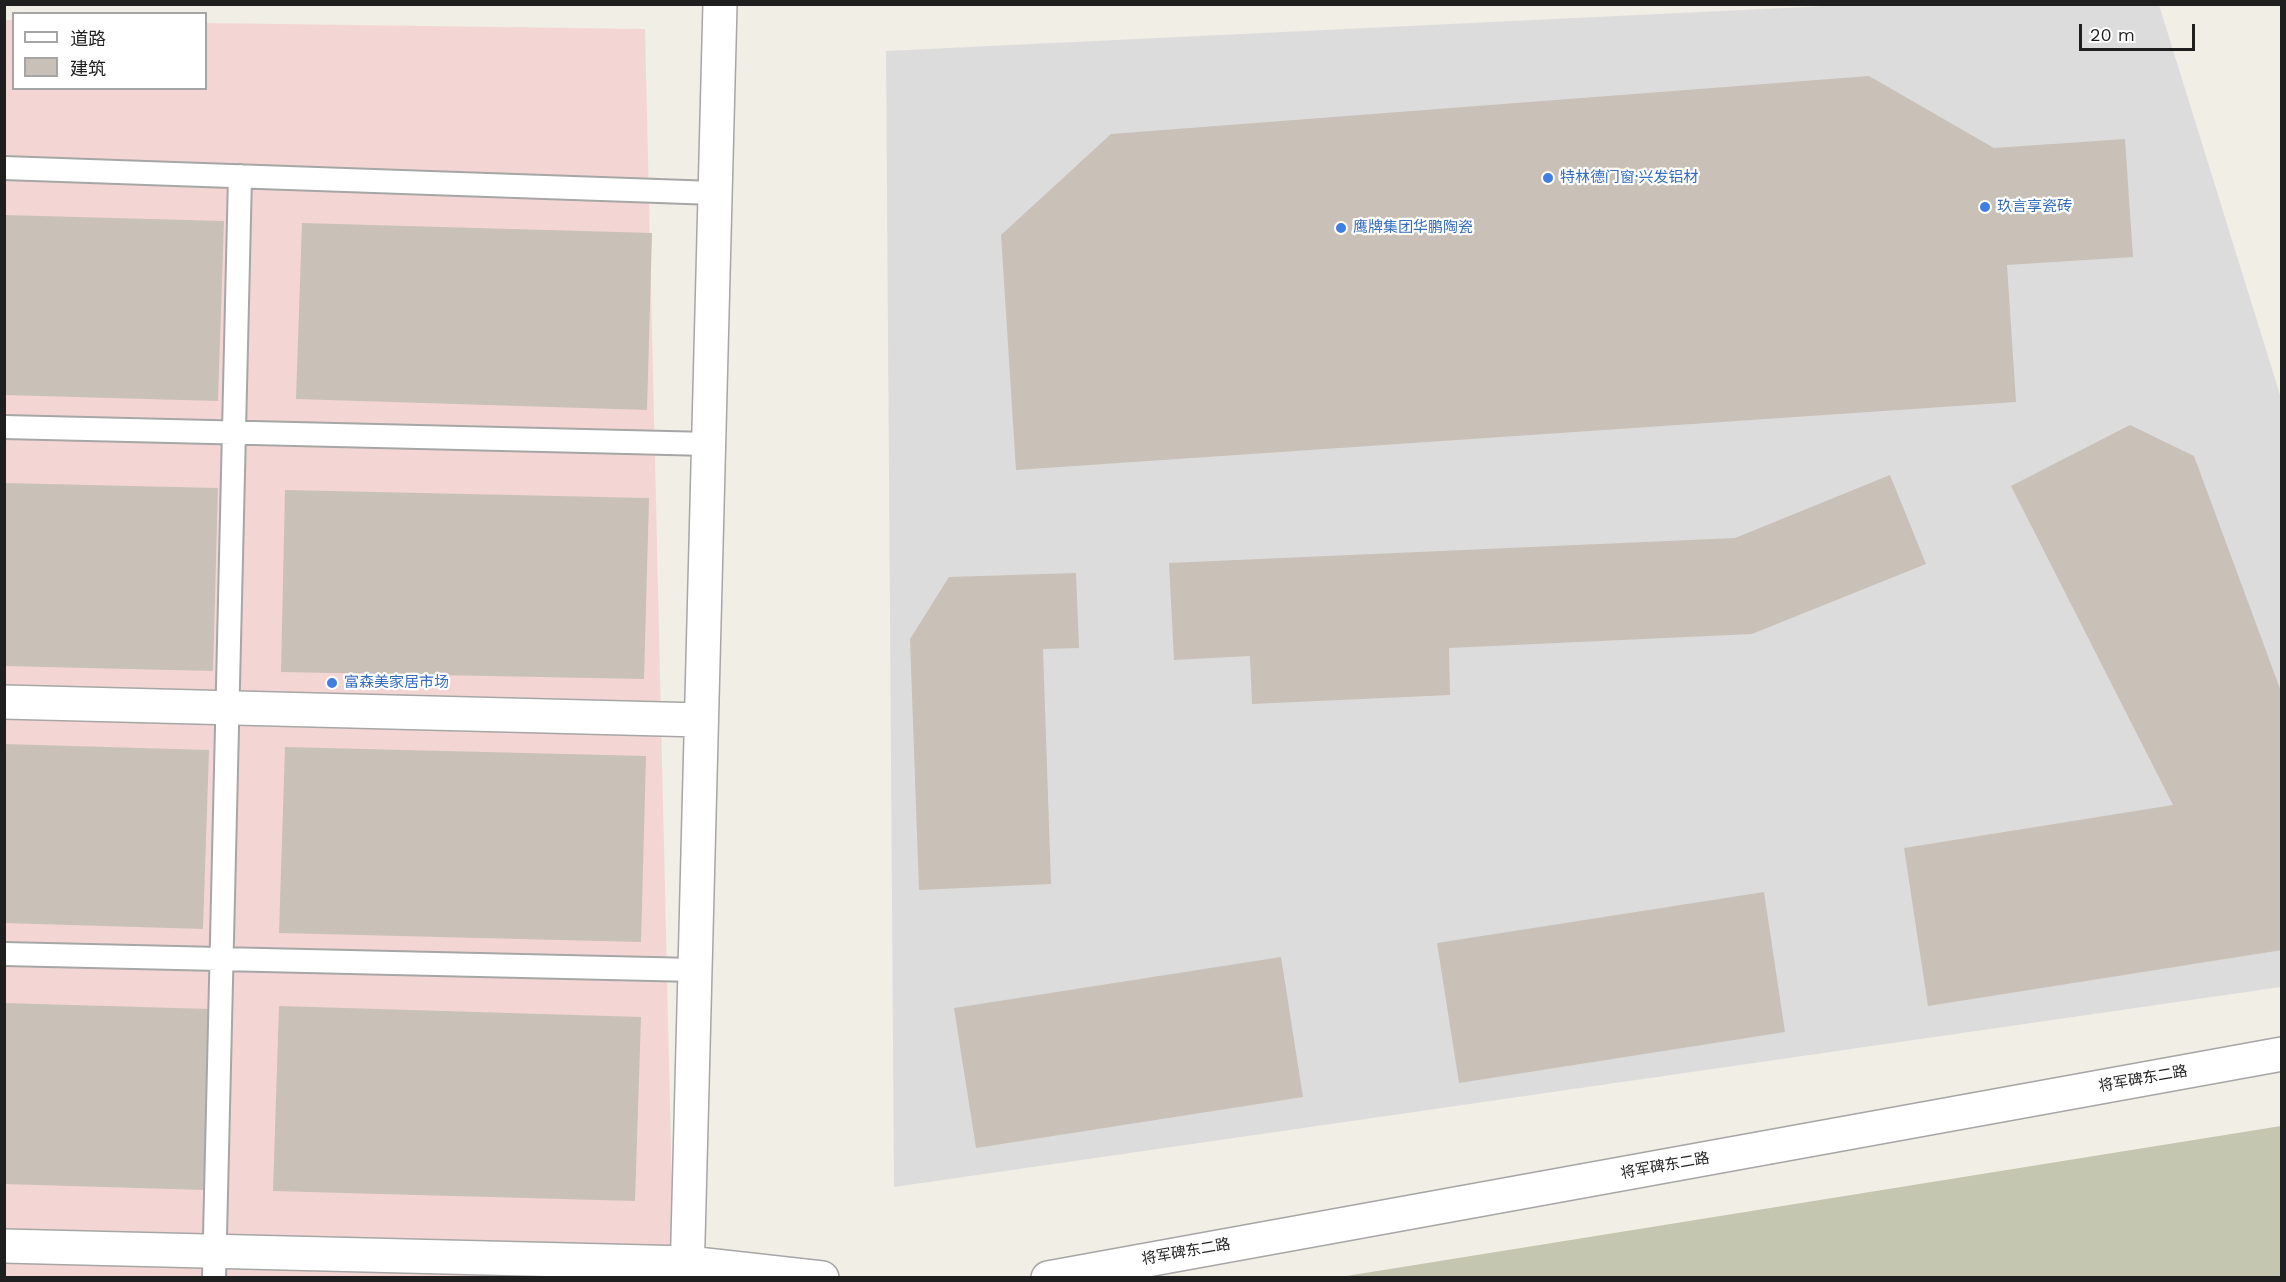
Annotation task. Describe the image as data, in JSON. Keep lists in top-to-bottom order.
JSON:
{
  "streets": {
    "street": ["将军碑东二路"]
  },
  "places": [
    "特林德门窗·兴发铝材",
    "玖言享瓷砖",
    "鹰牌集团华鹏陶瓷",
    "富森美家居市场"
  ],
  "legend": ["道路", "建筑"],
  "scale_bar": "20 m"
}
